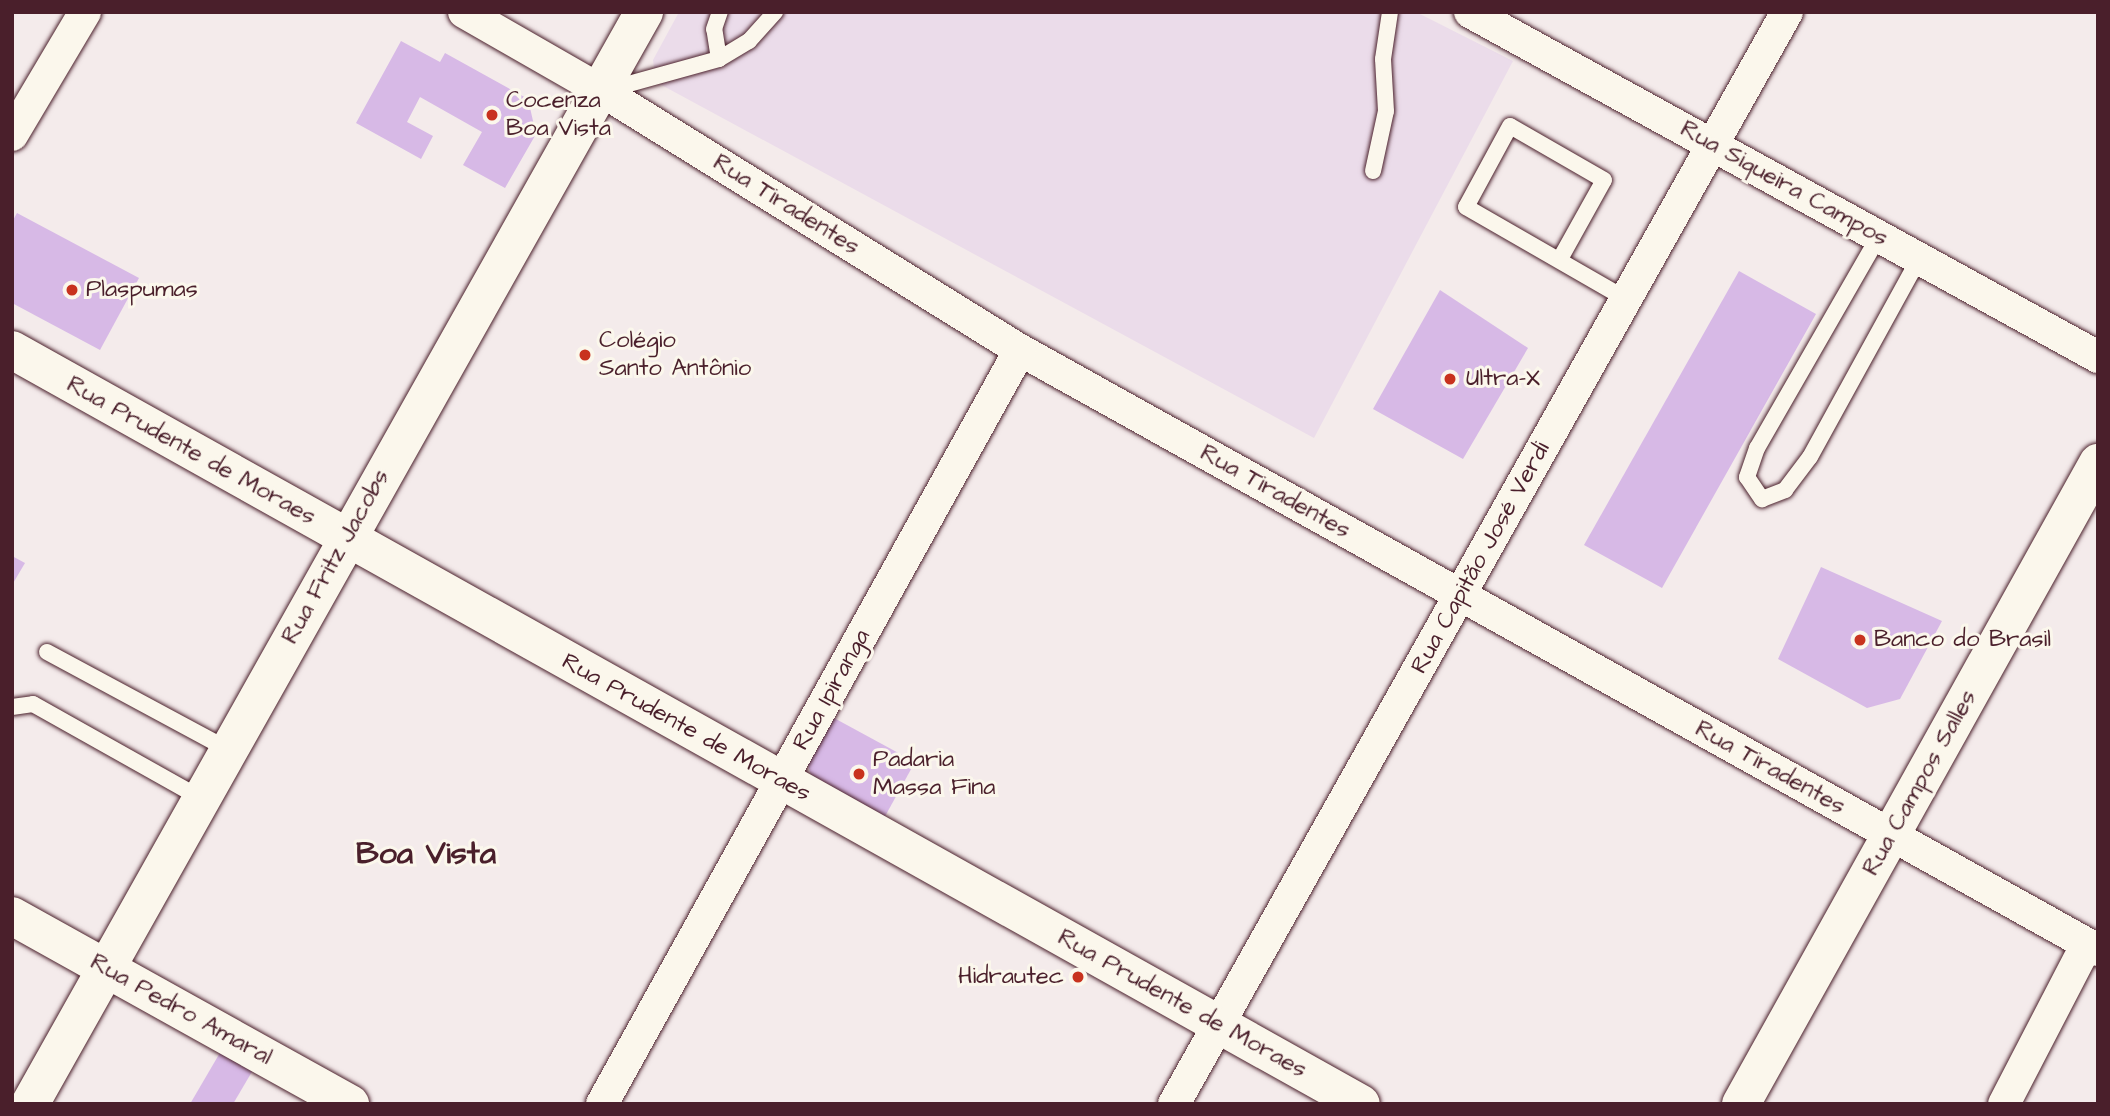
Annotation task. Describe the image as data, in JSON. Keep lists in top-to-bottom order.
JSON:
{
  "streets": {
    "street": [
      "Rua Siqueira Campos",
      "Rua Tiradentes",
      "Rua Prudente de Moraes",
      "Rua Fritz Jacobs",
      "Rua Capitão José Verdi",
      "Rua Ipiranga",
      "Rua Campos Salles",
      "Rua Pedro Amaral"
    ]
  },
  "crossings": [
    ["Rua Siqueira Campos", "Rua Capitão José Verdi"],
    ["Rua Tiradentes", "Rua Fritz Jacobs"],
    ["Rua Tiradentes", "Rua Capitão José Verdi"],
    ["Rua Tiradentes", "Rua Ipiranga"],
    ["Rua Tiradentes", "Rua Campos Salles"],
    ["Rua Prudente de Moraes", "Rua Fritz Jacobs"],
    ["Rua Prudente de Moraes", "Rua Capitão José Verdi"],
    ["Rua Prudente de Moraes", "Rua Ipiranga"],
    ["Rua Fritz Jacobs", "Rua Pedro Amaral"]
  ],
  "districts": ["Boa Vista"],
  "places": [
    "Cocenza Boa Vista",
    "Plaspumas",
    "Colégio Santo Antônio",
    "Ultra-X",
    "Banco do Brasil",
    "Padaria Massa Fina",
    "Hidrautec"
  ]
}
